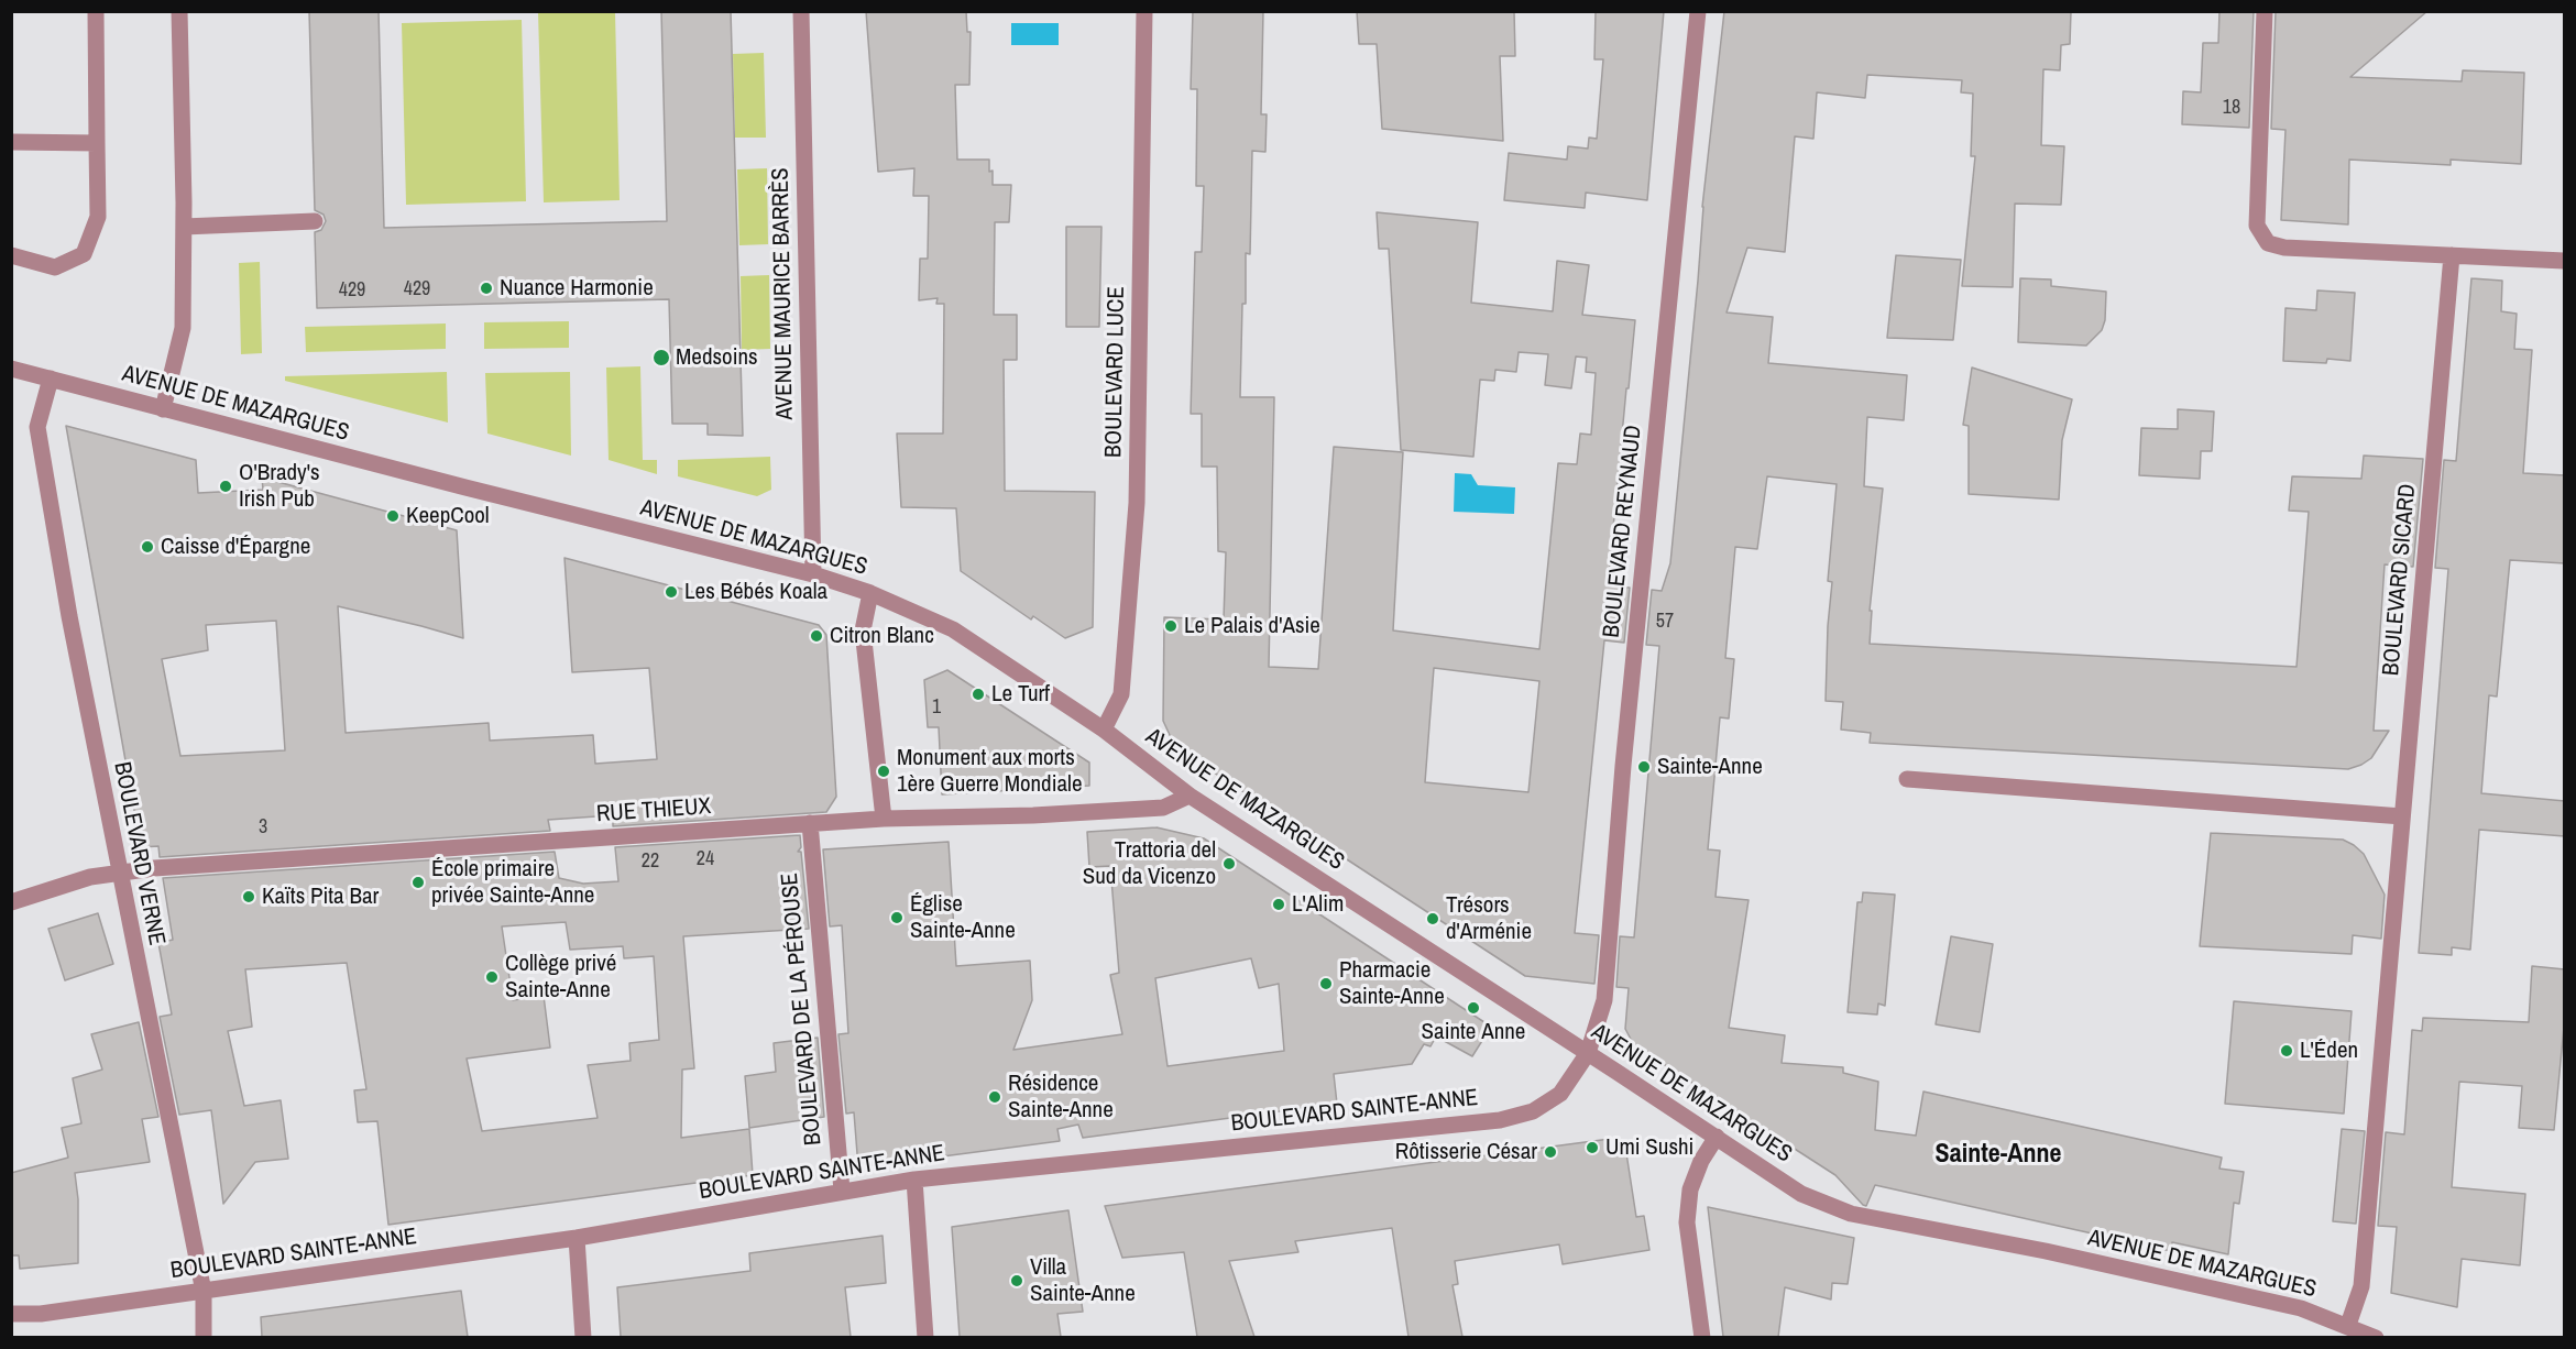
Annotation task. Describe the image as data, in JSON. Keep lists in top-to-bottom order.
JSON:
{
  "streets": {
    "street": [
      "AVENUE MAURICE BARRÈS",
      "BOULEVARD LUCE",
      "AVENUE DE MAZARGUES",
      "BOULEVARD REYNAUD",
      "BOULEVARD SICARD",
      "RUE THIEUX",
      "BOULEVARD VERNE",
      "BOULEVARD DE LA PÉROUSE",
      "BOULEVARD SAINTE-ANNE"
    ]
  },
  "crossings": [
    ["AVENUE MAURICE BARRÈS", "AVENUE DE MAZARGUES"],
    ["BOULEVARD LUCE", "AVENUE DE MAZARGUES"],
    ["AVENUE DE MAZARGUES", "BOULEVARD REYNAUD"],
    ["AVENUE DE MAZARGUES", "BOULEVARD SICARD"],
    ["AVENUE DE MAZARGUES", "RUE THIEUX"],
    ["AVENUE DE MAZARGUES", "BOULEVARD VERNE"],
    ["AVENUE DE MAZARGUES", "BOULEVARD SAINTE-ANNE"],
    ["BOULEVARD REYNAUD", "BOULEVARD SAINTE-ANNE"],
    ["RUE THIEUX", "BOULEVARD VERNE"],
    ["RUE THIEUX", "BOULEVARD DE LA PÉROUSE"],
    ["BOULEVARD VERNE", "BOULEVARD SAINTE-ANNE"],
    ["BOULEVARD DE LA PÉROUSE", "BOULEVARD SAINTE-ANNE"]
  ],
  "districts": ["Sainte-Anne"],
  "places": [
    "Nuance Harmonie",
    "Medsoins",
    "O'Brady's Irish Pub",
    "KeepCool",
    "Caisse d'Épargne",
    "Les Bébés Koala",
    "Le Palais d'Asie",
    "Citron Blanc",
    "Le Turf",
    "Sainte-Anne",
    "Monument aux morts 1ère Guerre Mondiale",
    "Trattoria del Sud da Vicenzo",
    "École primaire privée Sainte-Anne",
    "Kaïts Pita Bar",
    "L'Alim",
    "Église Sainte-Anne",
    "Trésors d'Arménie",
    "Collège privé Sainte-Anne",
    "Pharmacie Sainte-Anne",
    "Sainte Anne",
    "L'Éden",
    "Résidence Sainte-Anne",
    "Umi Sushi",
    "Rôtisserie César",
    "Villa Sainte-Anne"
  ],
  "house_numbers": [
    "18",
    "429",
    "429",
    "57",
    "1",
    "3",
    "24",
    "22"
  ]
}
